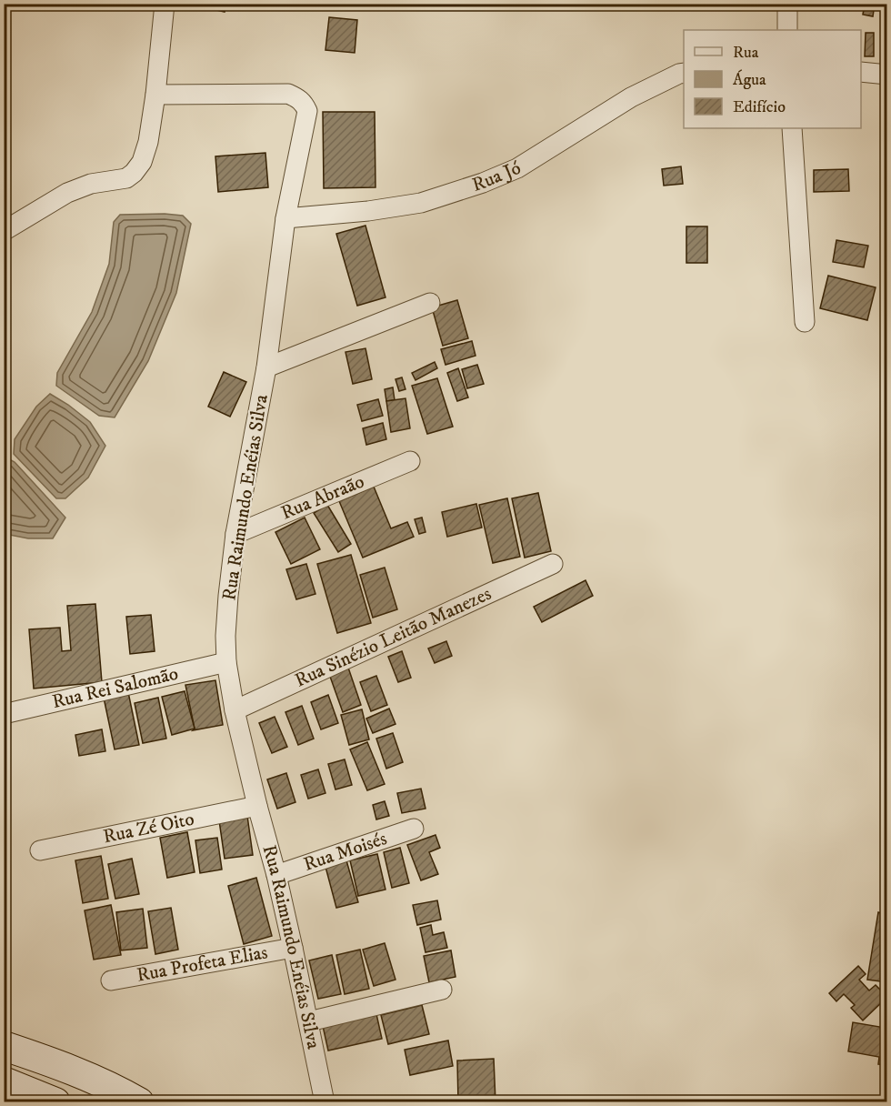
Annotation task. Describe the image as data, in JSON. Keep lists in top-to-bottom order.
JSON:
{
  "streets": {
    "street": [
      "Rua Jó",
      "Rua Raimundo Enéias Silva",
      "Rua Abraão",
      "Rua Sinézio Leitão Manezes",
      "Rua Rei Salomão",
      "Rua Zé Oito",
      "Rua Moisés",
      "Rua Profeta Elias"
    ]
  },
  "crossings": [
    ["Rua Jó", "Rua Raimundo Enéias Silva"],
    ["Rua Raimundo Enéias Silva", "Rua Abraão"],
    ["Rua Raimundo Enéias Silva", "Rua Sinézio Leitão Manezes"],
    ["Rua Raimundo Enéias Silva", "Rua Rei Salomão"],
    ["Rua Raimundo Enéias Silva", "Rua Zé Oito"],
    ["Rua Raimundo Enéias Silva", "Rua Moisés"],
    ["Rua Raimundo Enéias Silva", "Rua Profeta Elias"]
  ],
  "legend": ["Rua", "Água", "Edifício"]
}
